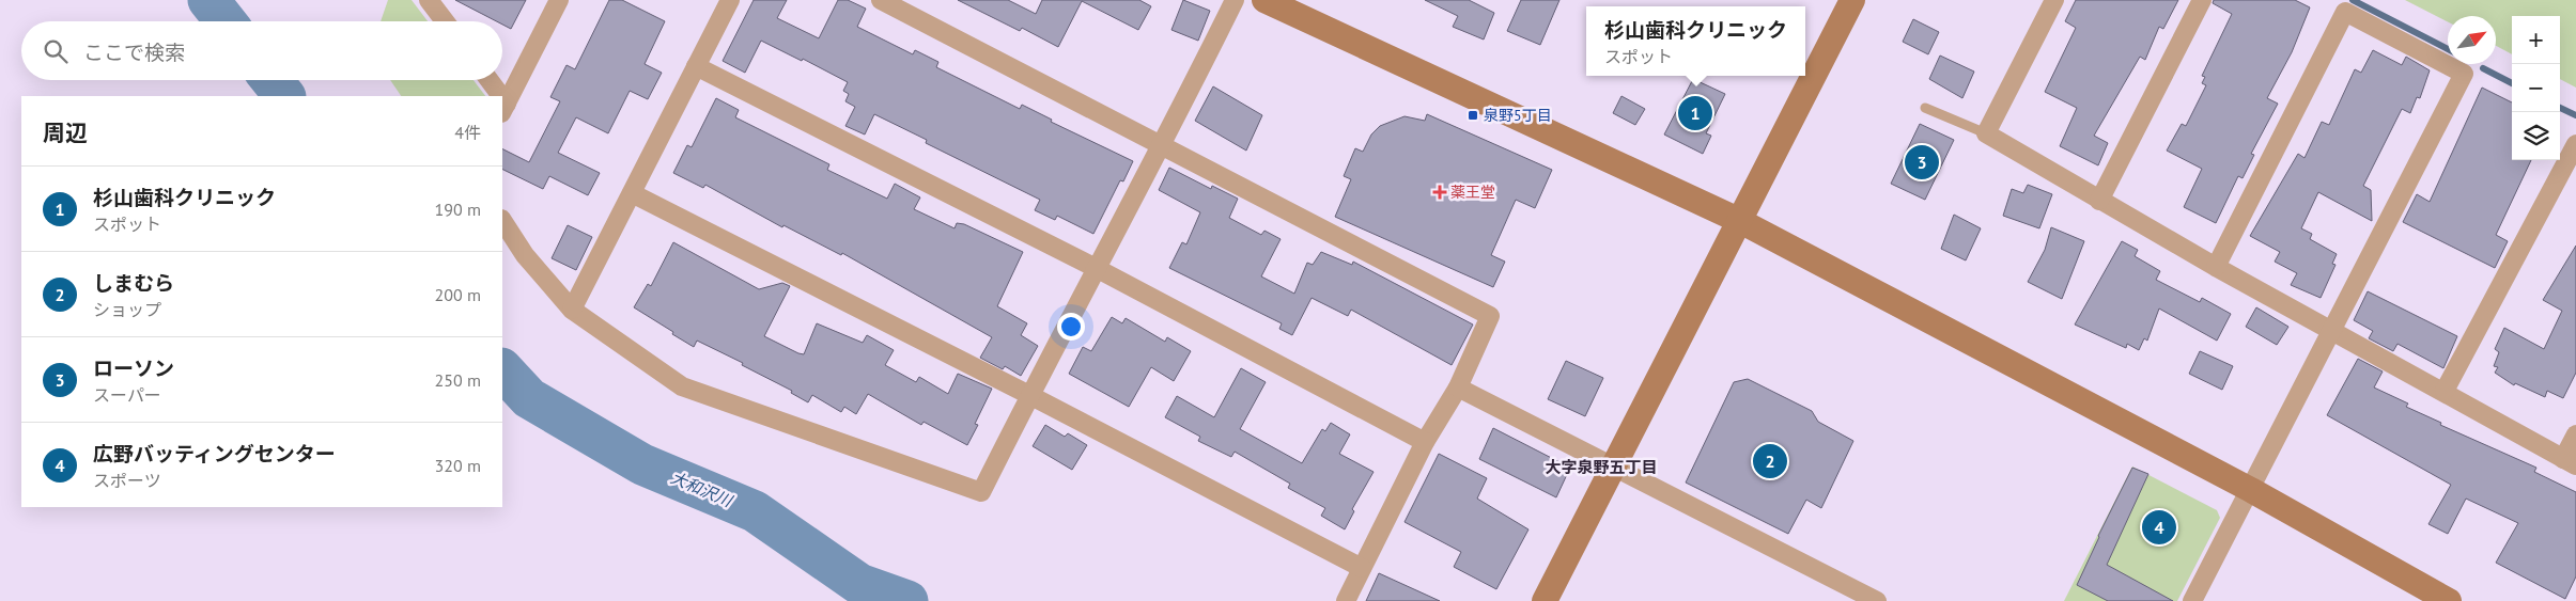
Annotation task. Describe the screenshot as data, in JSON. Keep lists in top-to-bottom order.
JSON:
{
  "districts": ["大字泉野五丁目"],
  "water": ["大和沢川"],
  "places": {
    "transit": ["泉野5丁目"],
    "health": ["薬王堂"]
  },
  "north": "top right",
  "page": {
    "popup": ["杉山歯科クリニック", "スポット"],
    "map_buttons": ["+", "−"],
    "search": "ここで検索",
    "pins": [
      "1",
      "3",
      "2",
      "4"
    ],
    "heading": ["周辺", "4件"],
    "list": [
      {
        "mark": "1",
        "name": "杉山歯科クリニック",
        "note": "スポット",
        "value": "190 m"
      },
      {
        "mark": "2",
        "name": "しまむら",
        "note": "ショップ",
        "value": "200 m"
      },
      {
        "mark": "3",
        "name": "ローソン",
        "note": "スーパー",
        "value": "250 m"
      },
      {
        "mark": "4",
        "name": "広野バッティングセンター",
        "note": "スポーツ",
        "value": "320 m"
      }
    ]
  }
}
